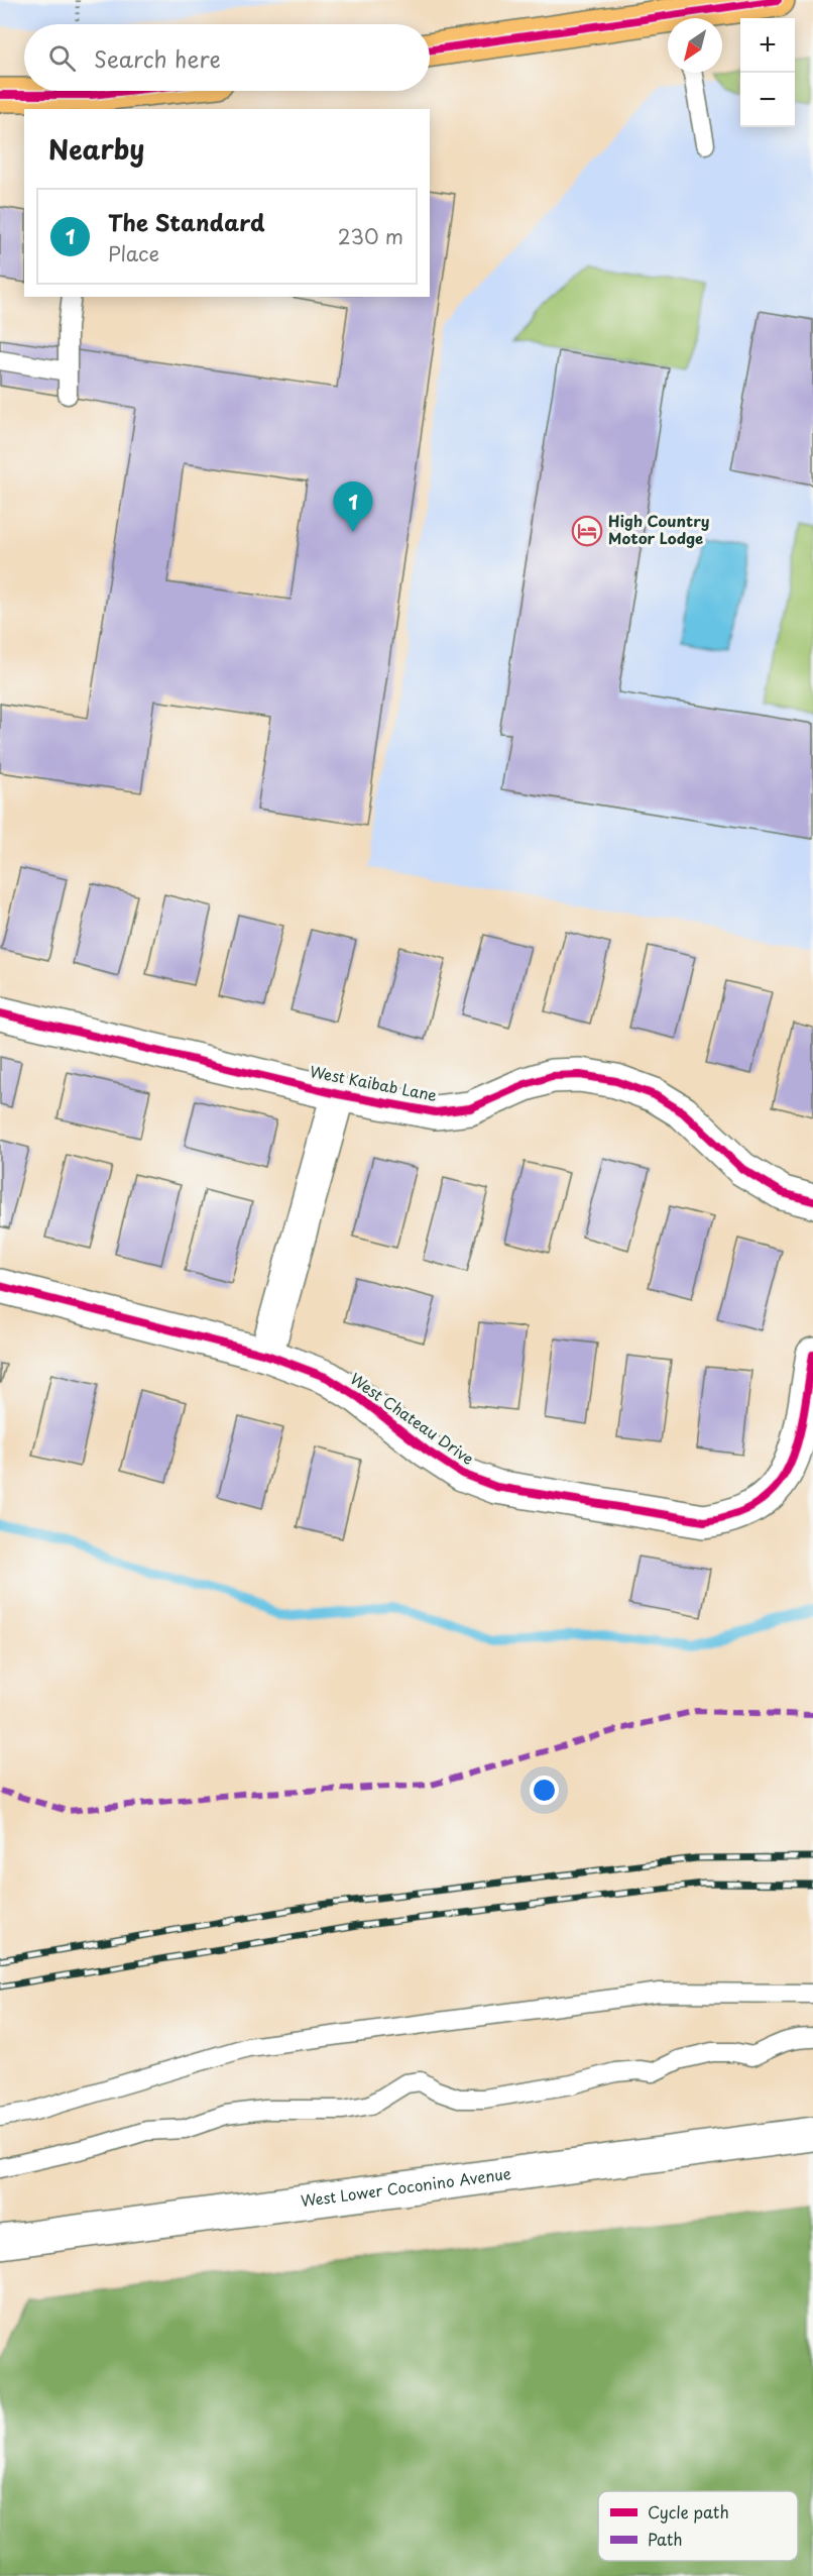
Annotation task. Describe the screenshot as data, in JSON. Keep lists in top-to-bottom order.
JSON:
{
  "streets": {
    "street": ["West Kaibab Lane", "West Chateau Drive", "West Lower Coconino Avenue"]
  },
  "places": {
    "hotel": ["High Country Motor Lodge"]
  },
  "legend": ["Cycle path", "Path"],
  "north": "bottom left",
  "page": {
    "map_buttons": ["+", "−"],
    "search": "Search here",
    "heading": "Nearby",
    "list": [
      {
        "mark": "1",
        "name": "The Standard",
        "note": "Place",
        "value": "230 m"
      }
    ],
    "pins": "1"
  }
}
